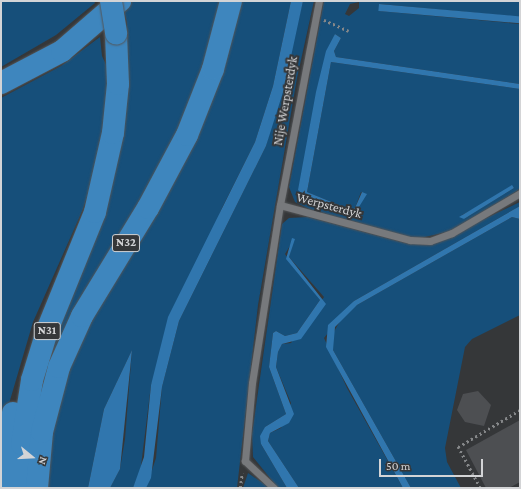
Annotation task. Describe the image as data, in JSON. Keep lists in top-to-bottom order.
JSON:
{
  "streets": {
    "highway": ["N32", "N31"],
    "lane": ["Nije Werpsterdyk", "Werpsterdyk"]
  },
  "crossings": [
    ["Nije Werpsterdyk", "Werpsterdyk"]
  ],
  "scale_bar": "50 m",
  "north": "right"
}
